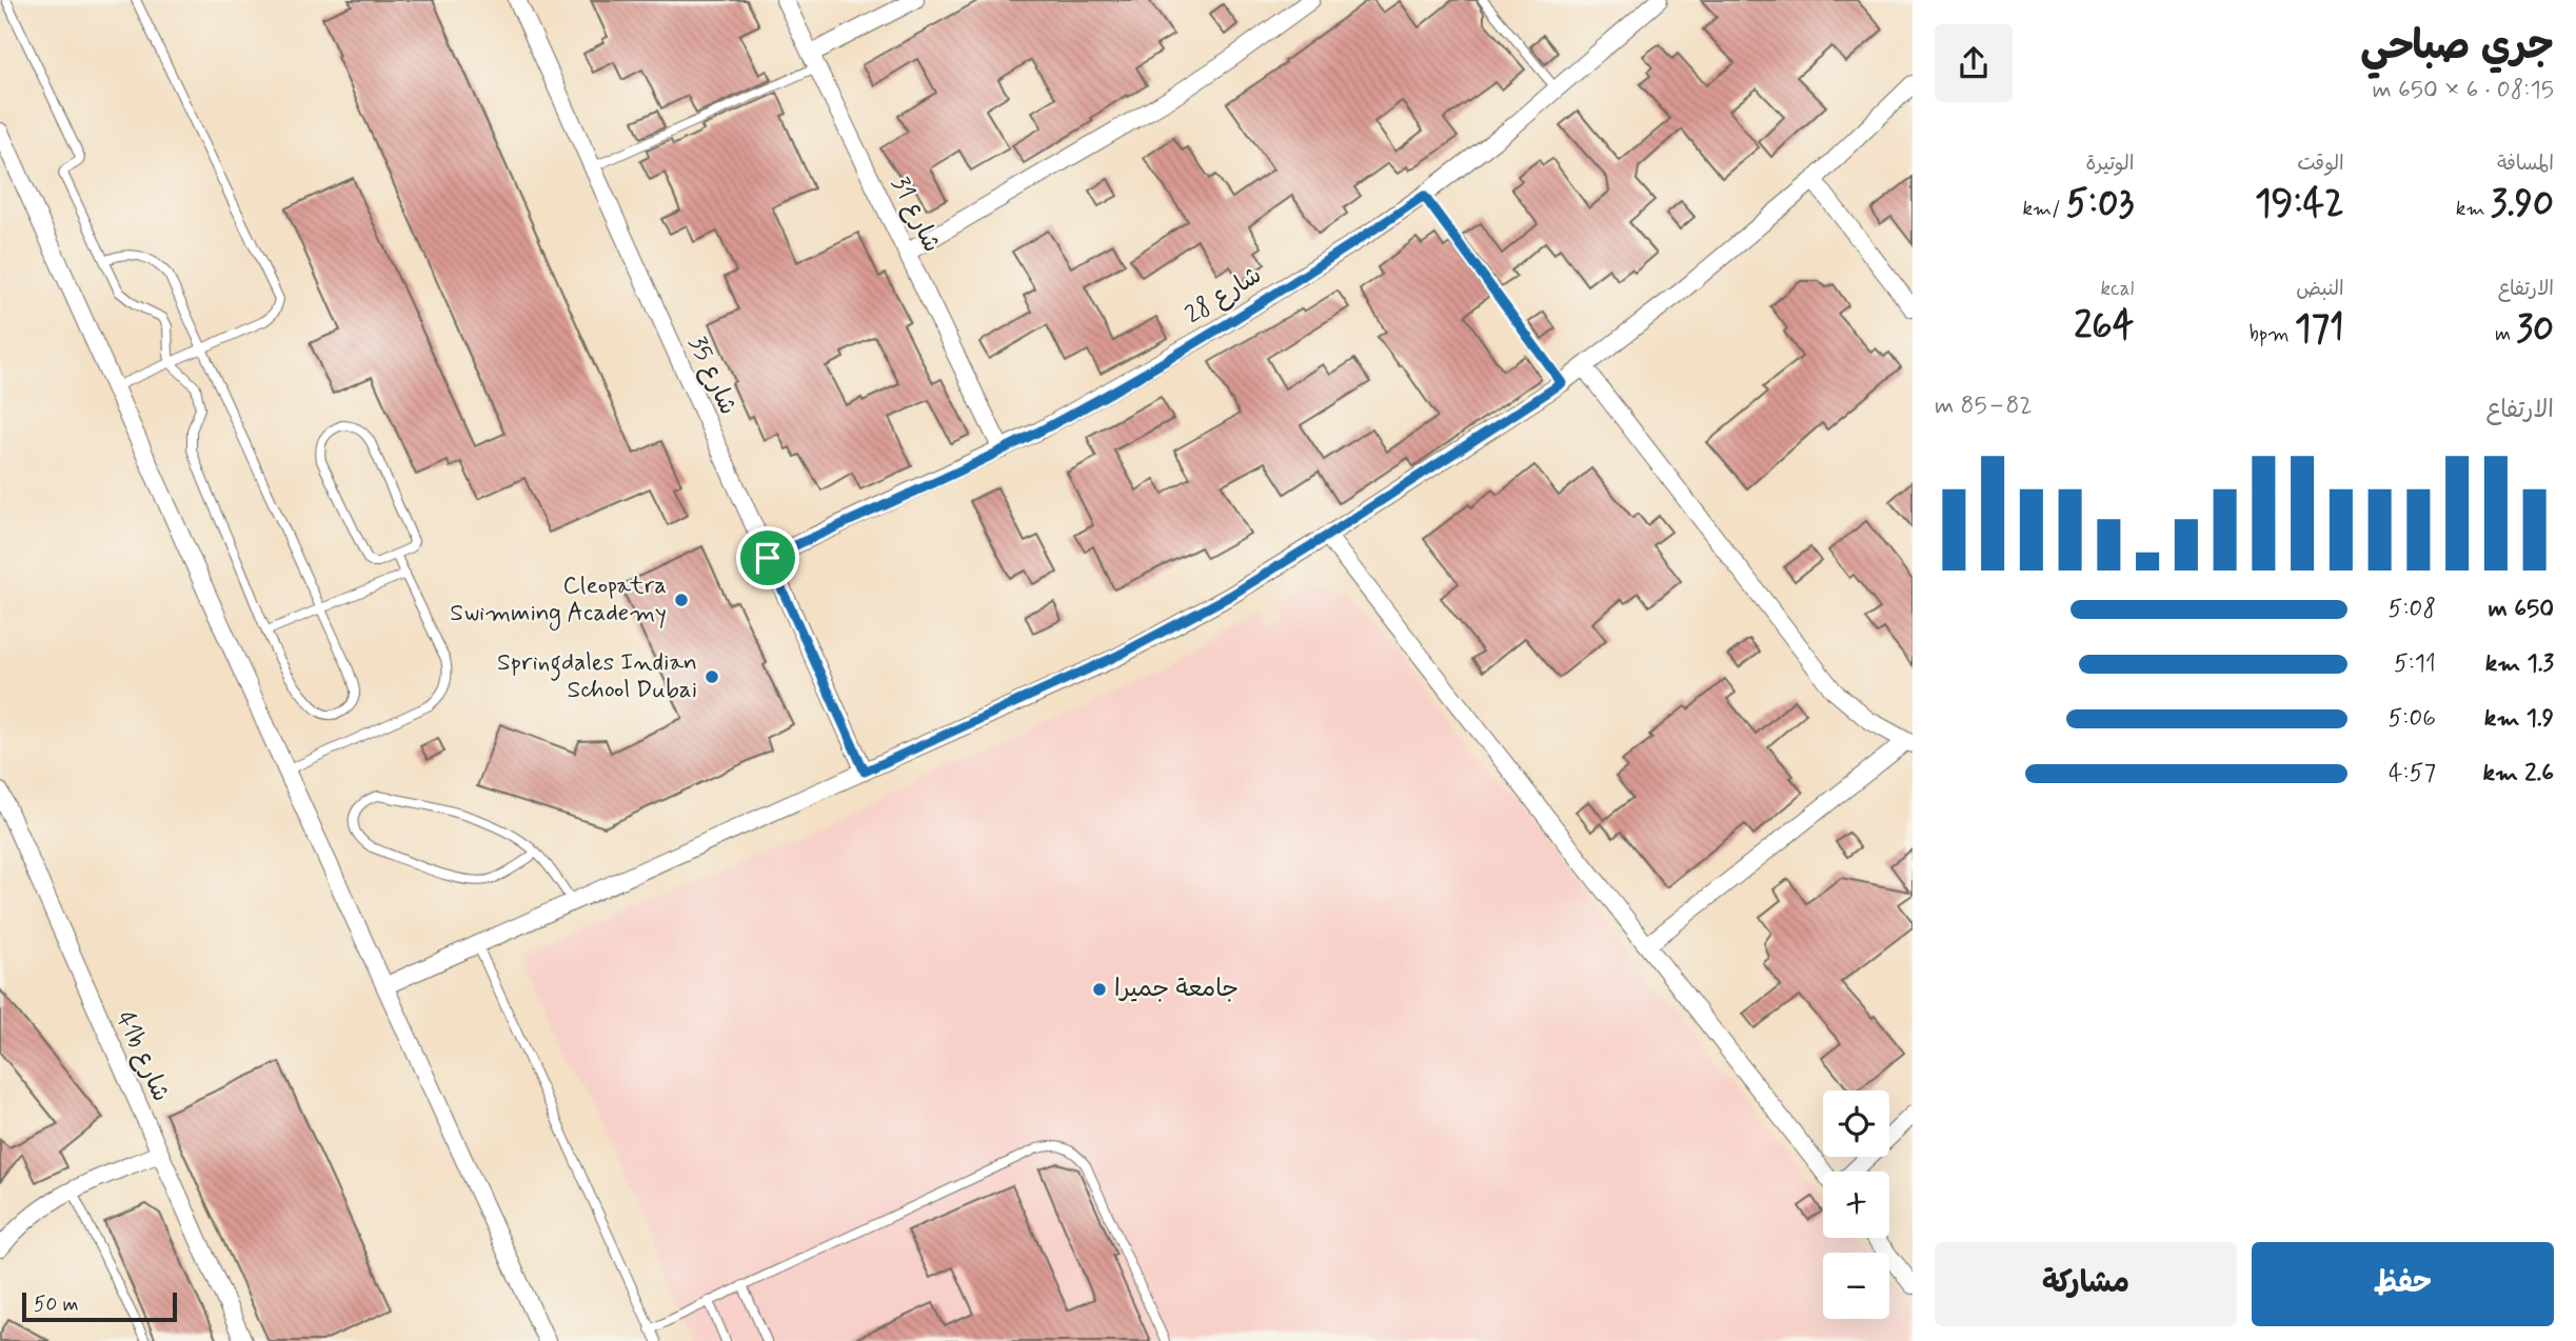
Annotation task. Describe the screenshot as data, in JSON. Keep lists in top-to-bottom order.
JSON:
{
  "streets": {
    "street": [
      "شارع 31",
      "شارع 28",
      "شارع 35",
      "41b شارع"
    ]
  },
  "crossings": [
    ["شارع 31", "شارع 28"],
    ["شارع 28", "شارع 35"]
  ],
  "places": ["Cleopatra Swimming Academy", "Springdales Indian School Dubai", "جامعة جميرا"],
  "scale_bar": "50 m",
  "page": {
    "heading": ["جري صباحي", "08:15 · 6 × 650 m"],
    "stats": [
      ["المسافة", "3.90 km"],
      ["الوقت", "19:42"],
      ["الوتيرة", "5:03 /km"],
      ["الارتفاع", "30 m"],
      ["النبض", "171 bpm"],
      ["kcal", "264"]
    ],
    "chart": ["الارتفاع", "82–85 m"],
    "list": [
      {
        "name": "650 m",
        "note": "5:08"
      },
      {
        "name": "1.3 km",
        "note": "5:11"
      },
      {
        "name": "1.9 km",
        "note": "5:06"
      },
      {
        "name": "2.6 km",
        "note": "4:57"
      }
    ],
    "map_buttons": ["+", "−"],
    "buttons": ["حفظ", "مشاركة"],
    "scale": "50 m"
  }
}
